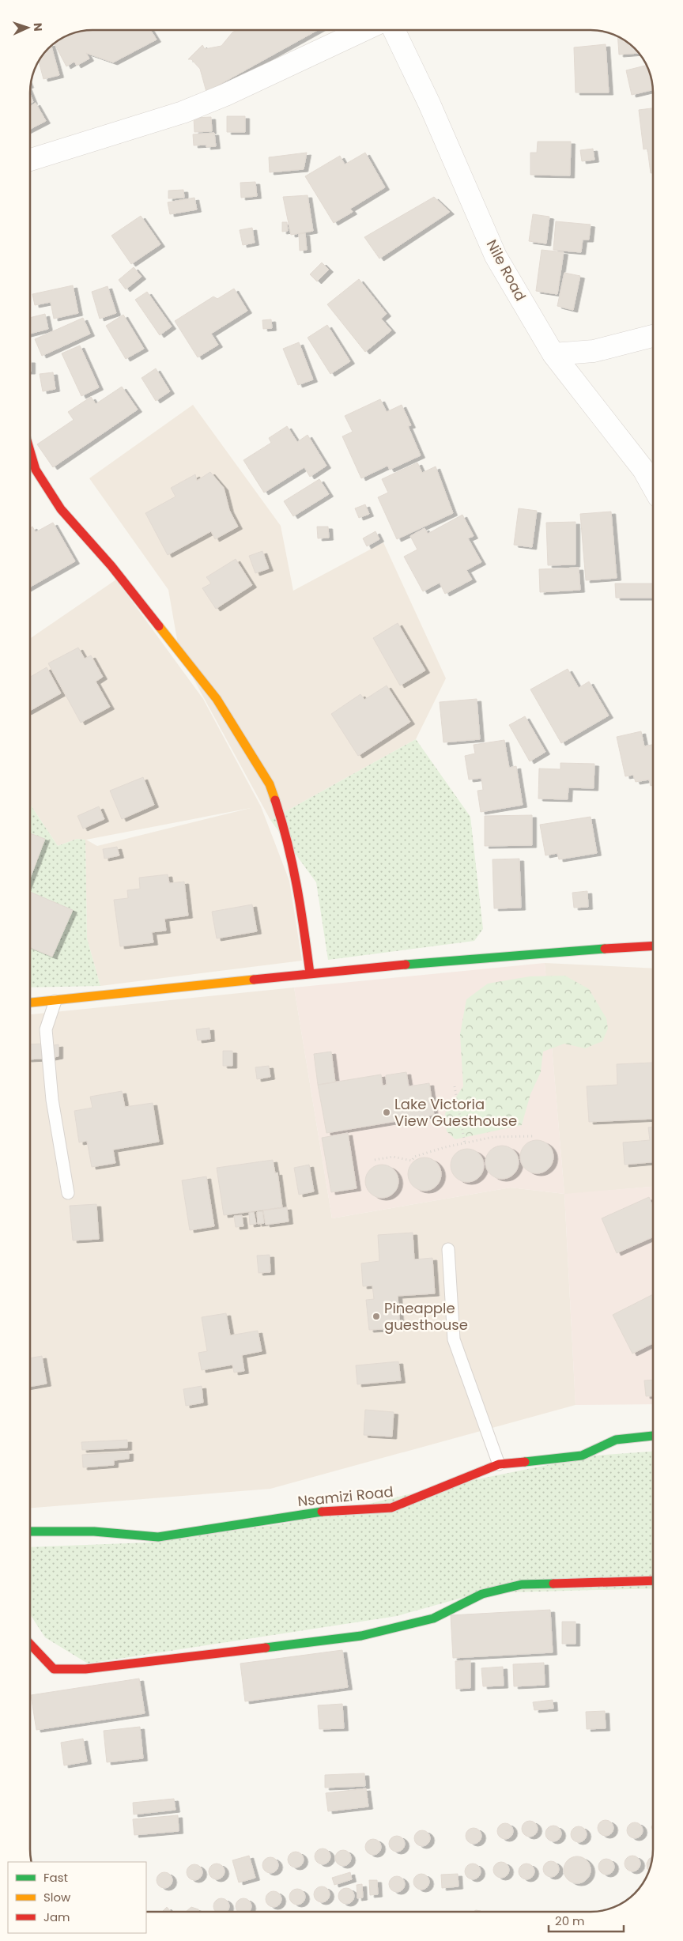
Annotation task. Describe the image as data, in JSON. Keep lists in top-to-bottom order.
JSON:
{
  "streets": {
    "street": ["Nile Road", "Nsamizi Road"]
  },
  "places": ["Lake Victoria View Guesthouse", "Pineapple guesthouse"],
  "legend": ["Fast", "Slow", "Jam"],
  "scale_bar": "20 m",
  "north": "right"
}
